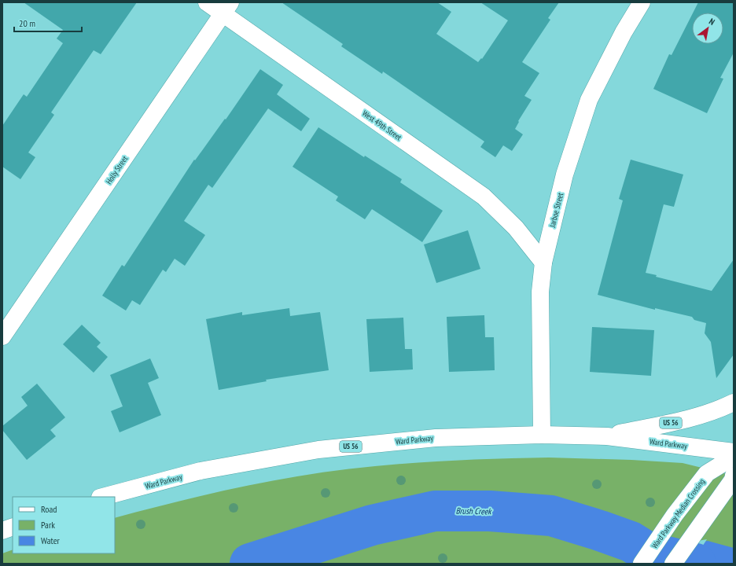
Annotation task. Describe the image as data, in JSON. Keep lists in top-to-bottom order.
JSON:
{
  "streets": {
    "main road": [
      "West 49th Street",
      "Holly Street",
      "Jarboe Street",
      "US 56",
      "Ward Parkway",
      "Ward Parkway Median Crossing"
    ]
  },
  "crossings": [
    ["West 49th Street", "Holly Street"],
    ["West 49th Street", "Jarboe Street"],
    ["Jarboe Street", "Ward Parkway"],
    ["US 56", "Ward Parkway"]
  ],
  "water": ["Brush Creek"],
  "legend": ["Road", "Park", "Water"],
  "scale_bar": "20 m",
  "north": "top right"
}
